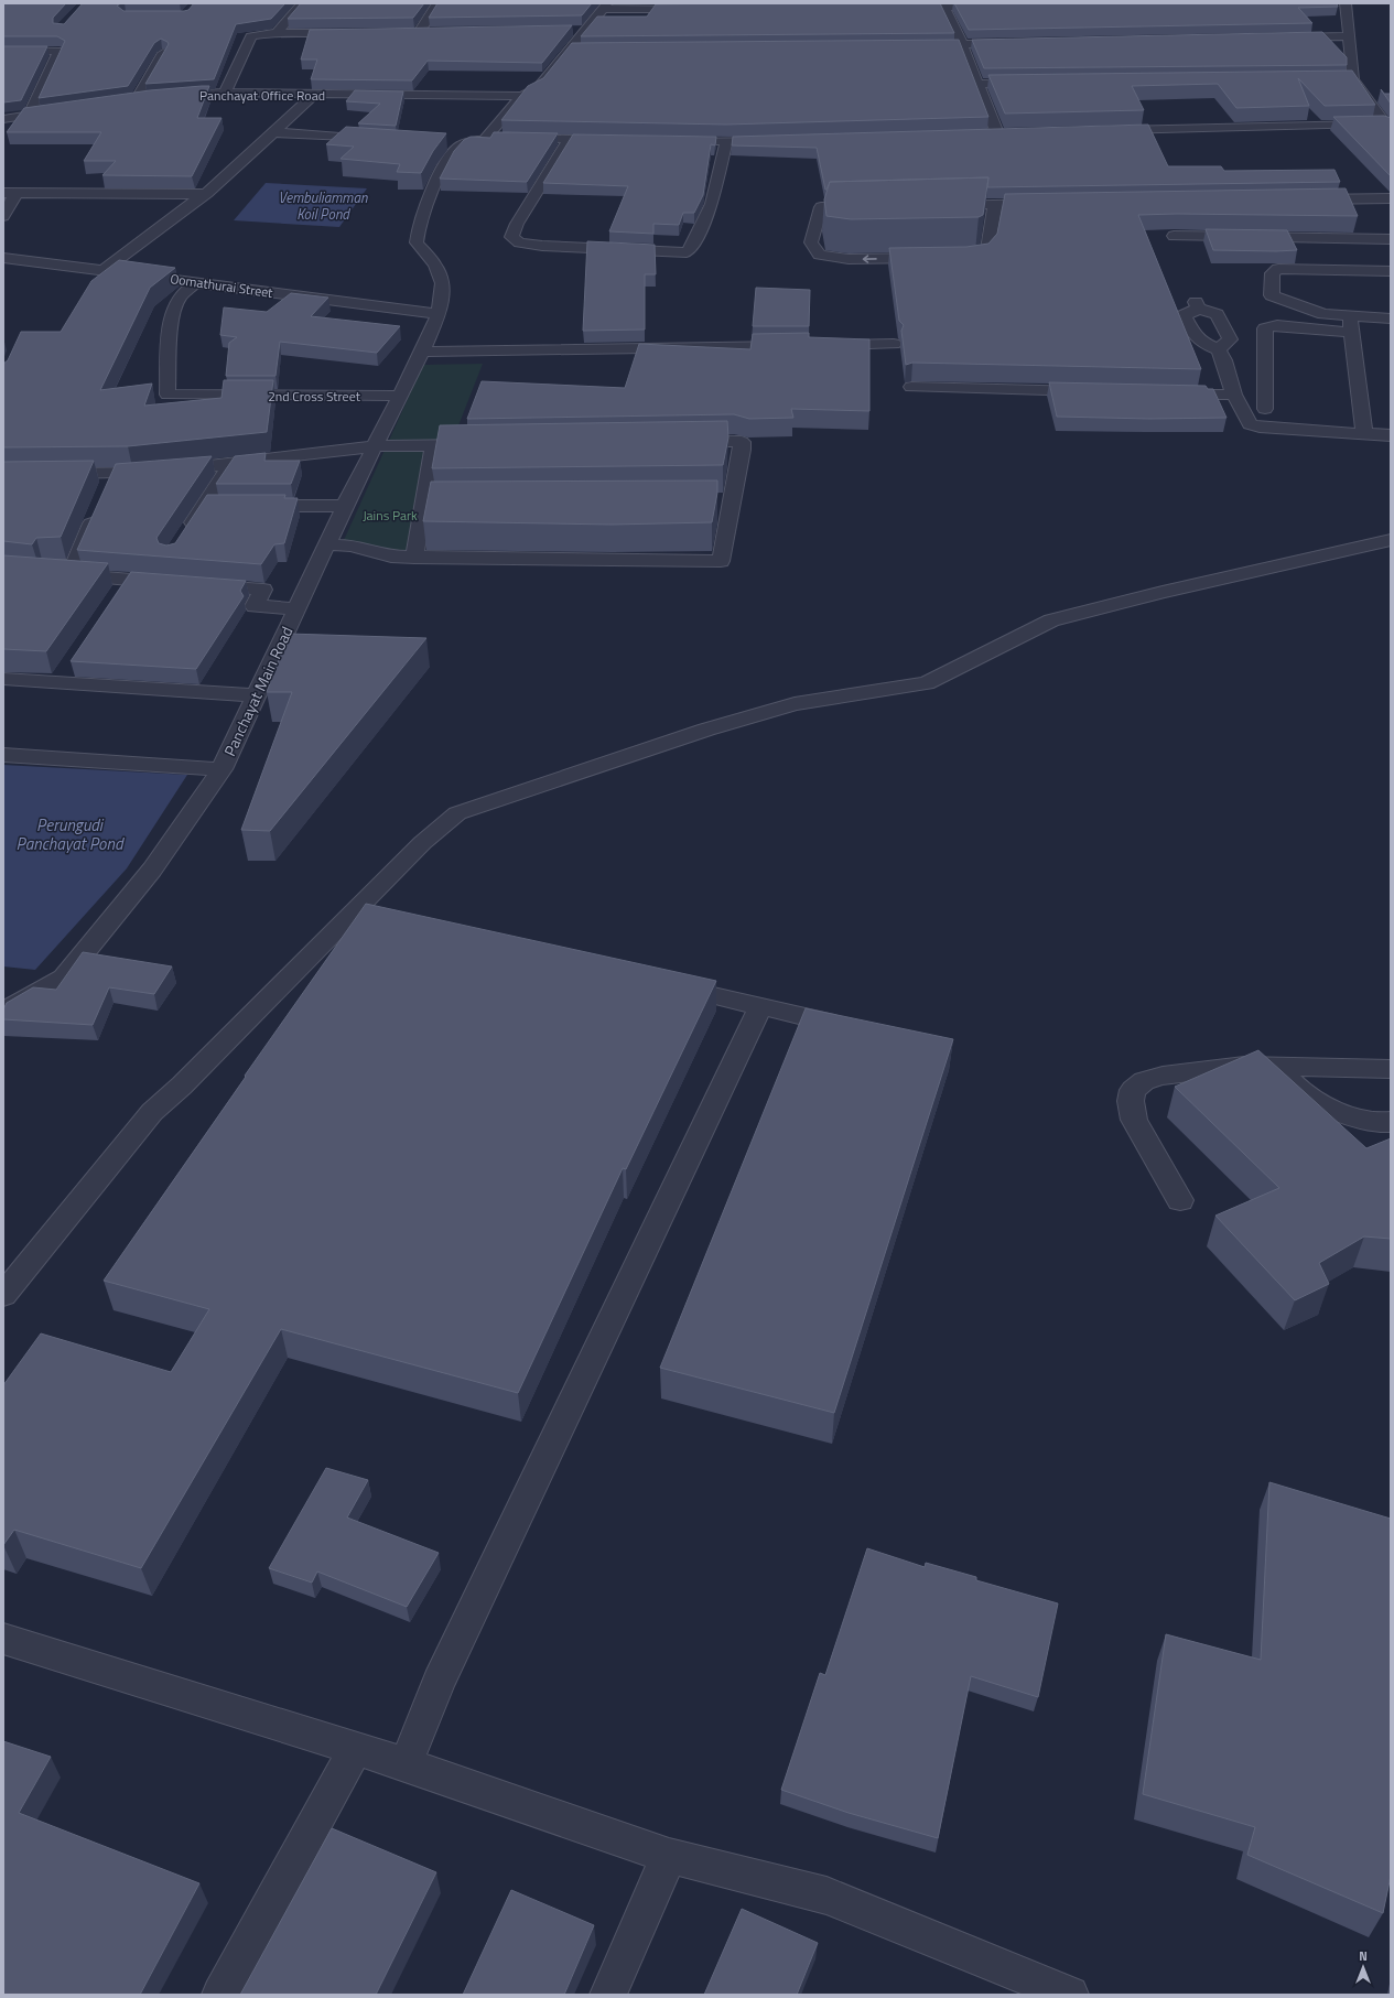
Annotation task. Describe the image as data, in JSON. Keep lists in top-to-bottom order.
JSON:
{
  "streets": {
    "street": [
      "Panchayat Office Road",
      "Oomathurai Street",
      "2nd Cross Street",
      "Panchayat Main Road"
    ]
  },
  "crossings": [
    ["Oomathurai Street", "2nd Cross Street"],
    ["Oomathurai Street", "Panchayat Main Road"],
    ["2nd Cross Street", "Panchayat Main Road"]
  ],
  "water": ["Vembuliamman Koil Pond", "Perungudi Panchayat Pond"],
  "parks": ["Jains Park"],
  "north": "top"
}
